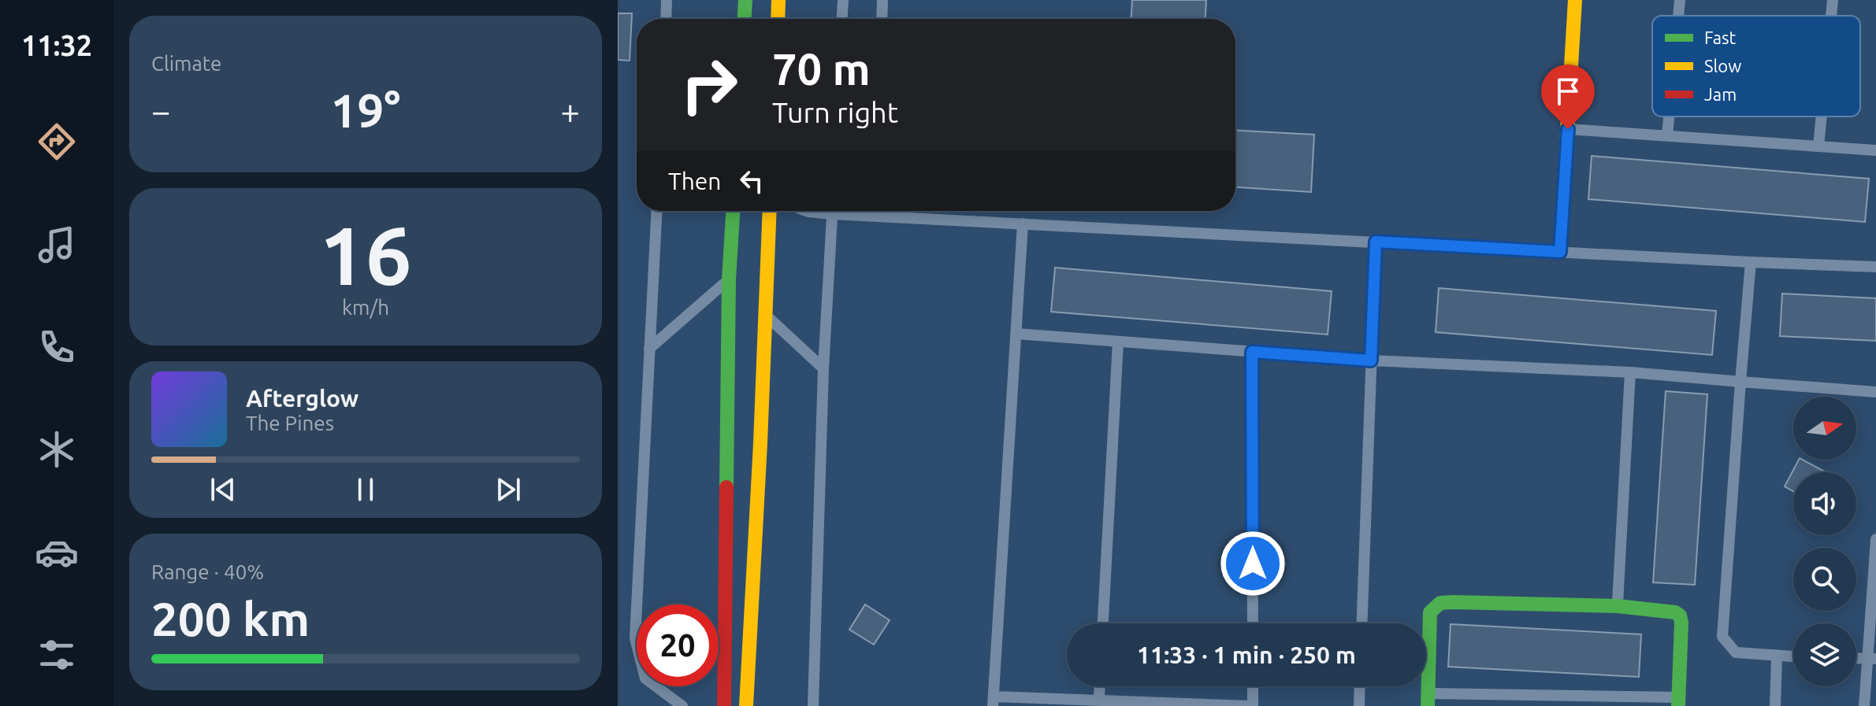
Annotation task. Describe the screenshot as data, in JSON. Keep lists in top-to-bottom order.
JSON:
{
  "legend": ["Fast", "Slow", "Jam"],
  "north": "right",
  "page": {
    "tabs": "11:32",
    "tile": [
      "Climate",
      ["16", "km/h"],
      ["Range · 40%", "200 km"]
    ],
    "turn": ["70 m", "Turn right"],
    "heat": ["−", "19°", "+"],
    "then": "Then",
    "song": ["Afterglow", "The Pines"],
    "limit": "20",
    "trip": "11:33 · 1 min · 250 m"
  }
}
